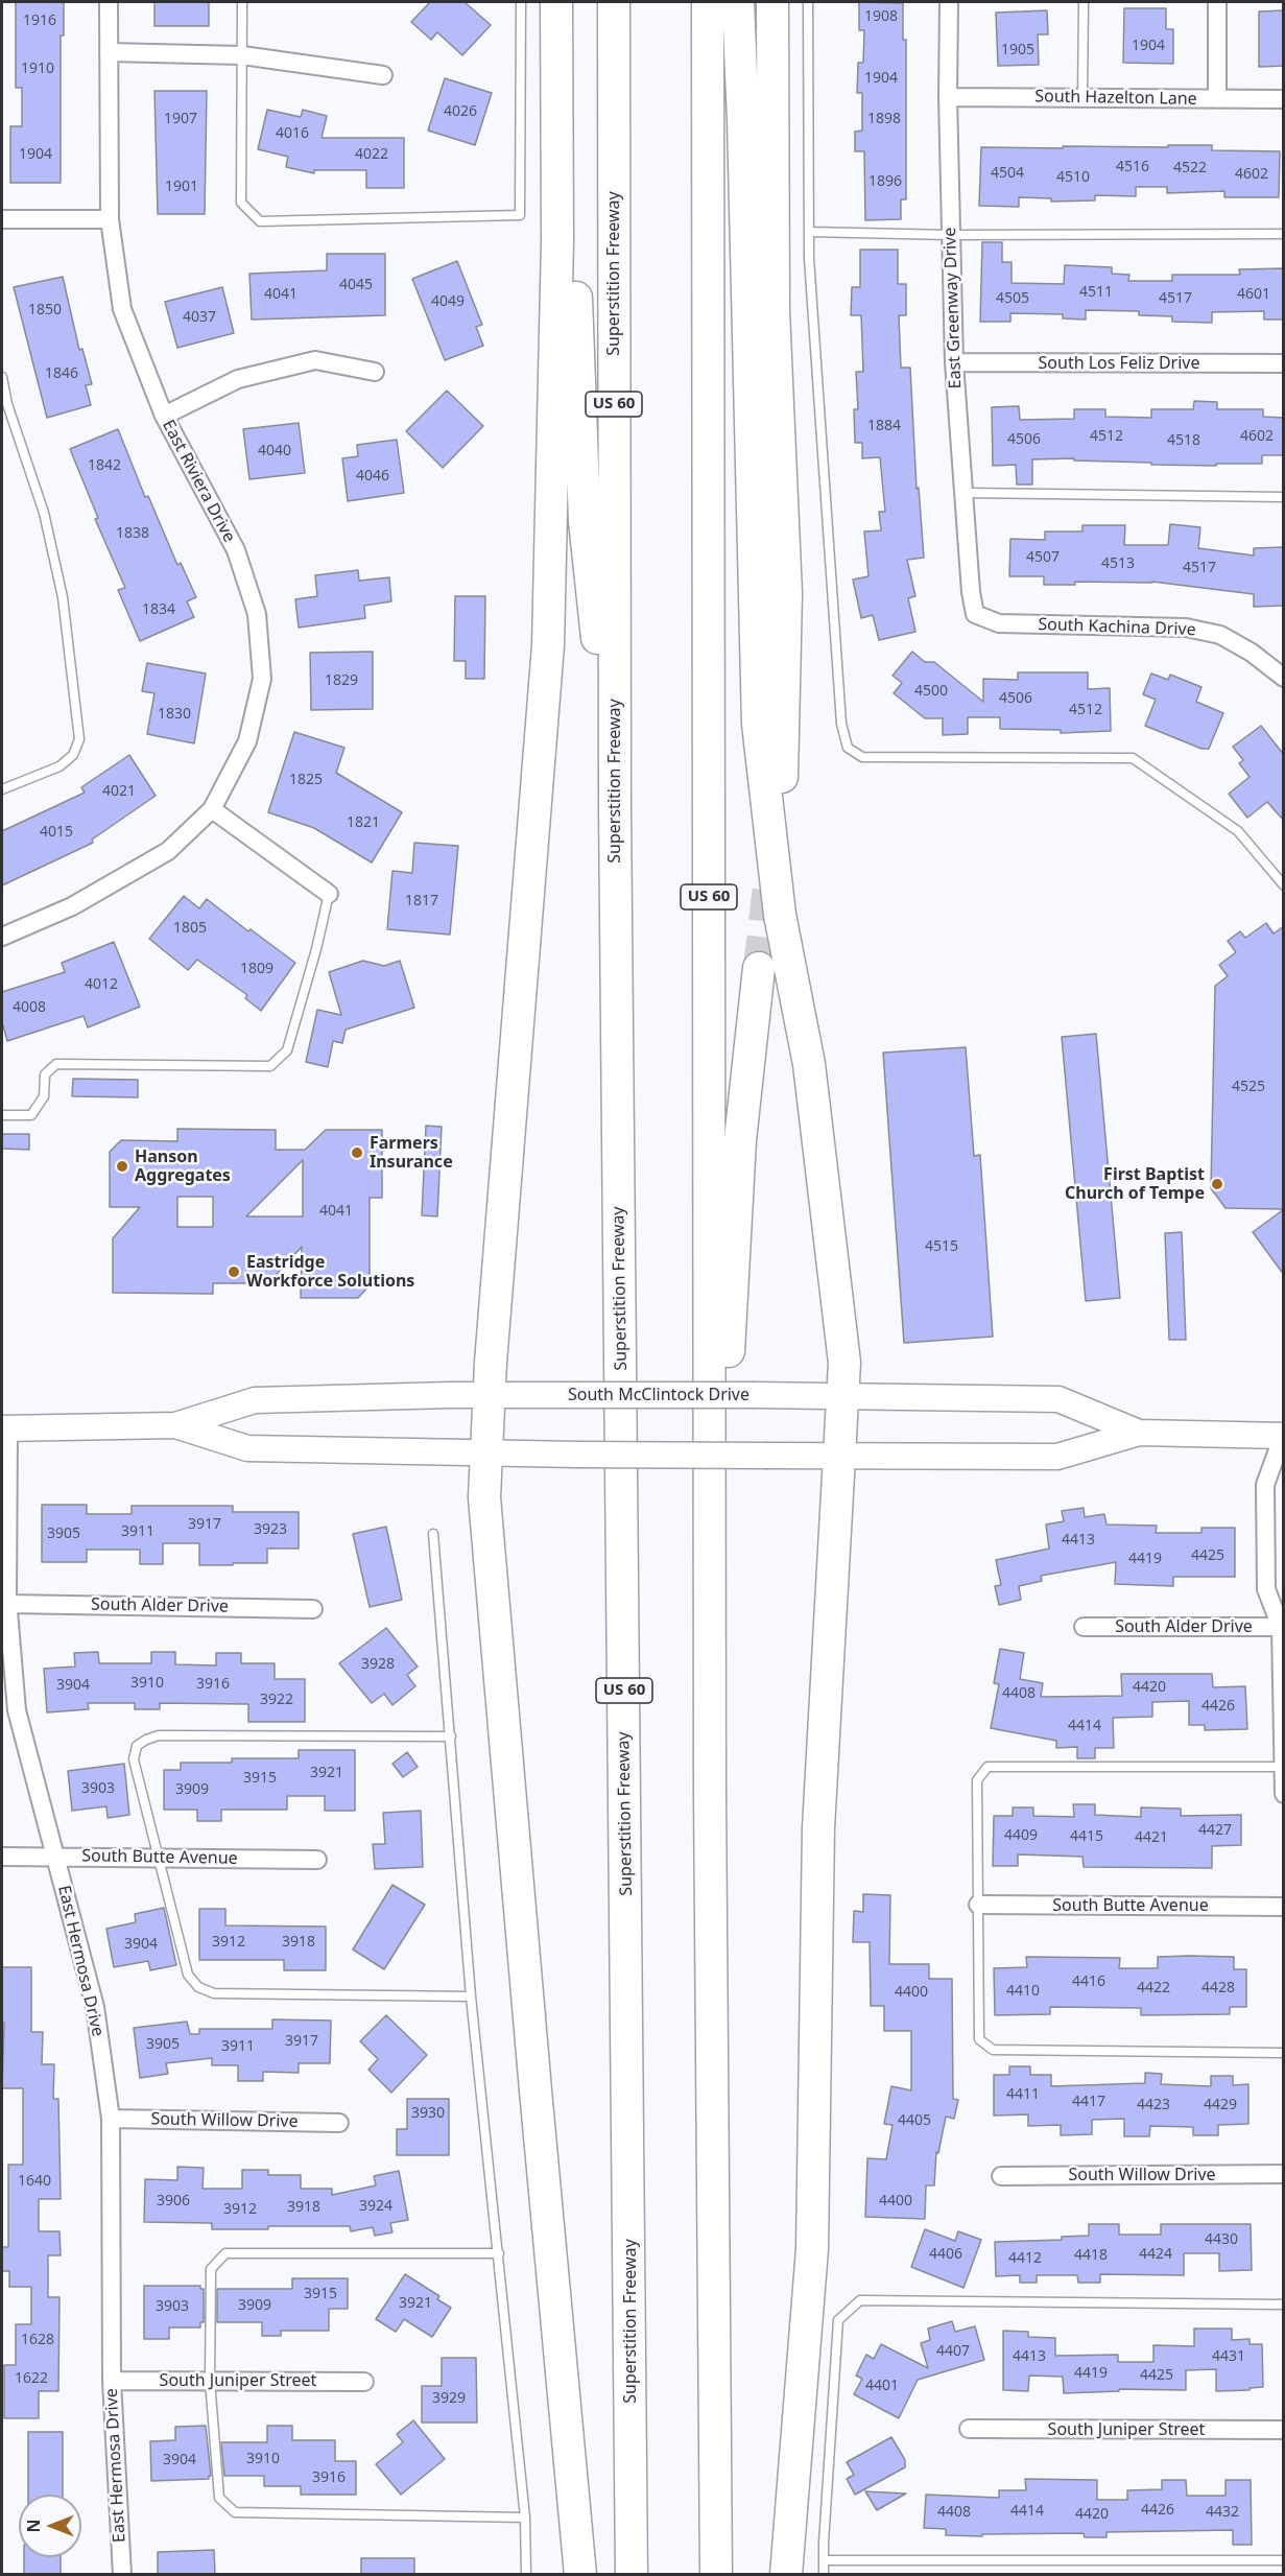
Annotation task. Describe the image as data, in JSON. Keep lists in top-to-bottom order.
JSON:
{
  "streets": {
    "highway": ["Superstition Freeway", "US 60"],
    "main road": ["South McClintock Drive"],
    "street": [
      "South Hazelton Lane",
      "East Greenway Drive",
      "South Los Feliz Drive",
      "East Riviera Drive",
      "South Kachina Drive",
      "South Alder Drive",
      "South Butte Avenue",
      "East Hermosa Drive",
      "South Willow Drive",
      "South Juniper Street"
    ]
  },
  "crossings": [
    ["South Hazelton Lane", "East Greenway Drive"],
    ["East Greenway Drive", "South Los Feliz Drive"],
    ["East Greenway Drive", "South Kachina Drive"],
    ["South McClintock Drive", "East Hermosa Drive"],
    ["South Alder Drive", "East Hermosa Drive"],
    ["South Butte Avenue", "East Hermosa Drive"],
    ["East Hermosa Drive", "South Willow Drive"],
    ["East Hermosa Drive", "South Juniper Street"]
  ],
  "places": [
    "Farmers Insurance",
    "Hanson Aggregates",
    "First Baptist Church of Tempe",
    "Eastridge Workforce Solutions"
  ],
  "house_numbers": [
    "1908",
    "1916",
    "1904",
    "1905",
    "1910",
    "1904",
    "4026",
    "1907",
    "1898",
    "4016",
    "1904",
    "4022",
    "4516",
    "4522",
    "4504",
    "4602",
    "4510",
    "1896",
    "1901",
    "4045",
    "4511",
    "4041",
    "4601",
    "4505",
    "4517",
    "4049",
    "1850",
    "4037",
    "1846",
    "1884",
    "4512",
    "4602",
    "4506",
    "4518",
    "4040",
    "1842",
    "4046",
    "1838",
    "4507",
    "4513",
    "4517",
    "1834",
    "1829",
    "4500",
    "4506",
    "4512",
    "1830",
    "1825",
    "4021",
    "1821",
    "4015",
    "1817",
    "1805",
    "1809",
    "4012",
    "4008",
    "4525",
    "4041",
    "4515",
    "3917",
    "3923",
    "3911",
    "3905",
    "4413",
    "4425",
    "4419",
    "3928",
    "3910",
    "3916",
    "3904",
    "4420",
    "4408",
    "3922",
    "4426",
    "4414",
    "3921",
    "3915",
    "3903",
    "3909",
    "4427",
    "4409",
    "4415",
    "4421",
    "3912",
    "3918",
    "3904",
    "4416",
    "4422",
    "4428",
    "4410",
    "4400",
    "3917",
    "3905",
    "3911",
    "4411",
    "4417",
    "4423",
    "4429",
    "3930",
    "4405",
    "1640",
    "3906",
    "4400",
    "3924",
    "3918",
    "3912",
    "4430",
    "4406",
    "4424",
    "4418",
    "4412",
    "3915",
    "3921",
    "3909",
    "3903",
    "1628",
    "4407",
    "4413",
    "4431",
    "4419",
    "4425",
    "1622",
    "4401",
    "3929",
    "3910",
    "3904",
    "3916",
    "4426",
    "4414",
    "4408",
    "4432",
    "4420"
  ],
  "north": "left"
}
